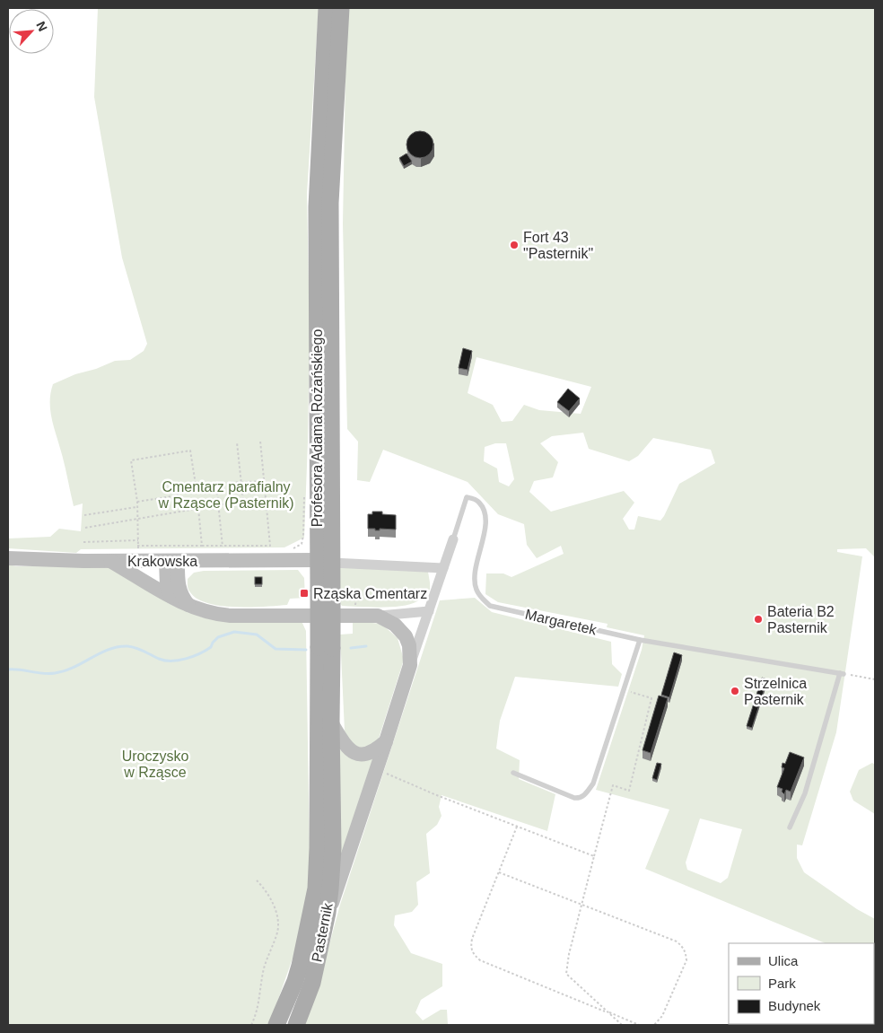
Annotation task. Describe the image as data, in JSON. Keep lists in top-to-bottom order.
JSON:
{
  "streets": {
    "main road": ["Profesora Adama Rożańskiego", "Pasternik"],
    "street": ["Krakowska", "Margaretek"]
  },
  "crossings": [
    ["Profesora Adama Rożańskiego", "Krakowska"],
    ["Profesora Adama Rożańskiego", "Pasternik"]
  ],
  "parks": ["Cmentarz parafialny w Rząsce (Pasternik)", "Uroczysko w Rząsce"],
  "places": {
    "other": ["Fort 43 \"Pasternik\"", "Bateria B2 Pasternik", "Strzelnica Pasternik"],
    "transit": ["Rząska Cmentarz"]
  },
  "legend": ["Ulica", "Park", "Budynek"],
  "north": "top right"
}
